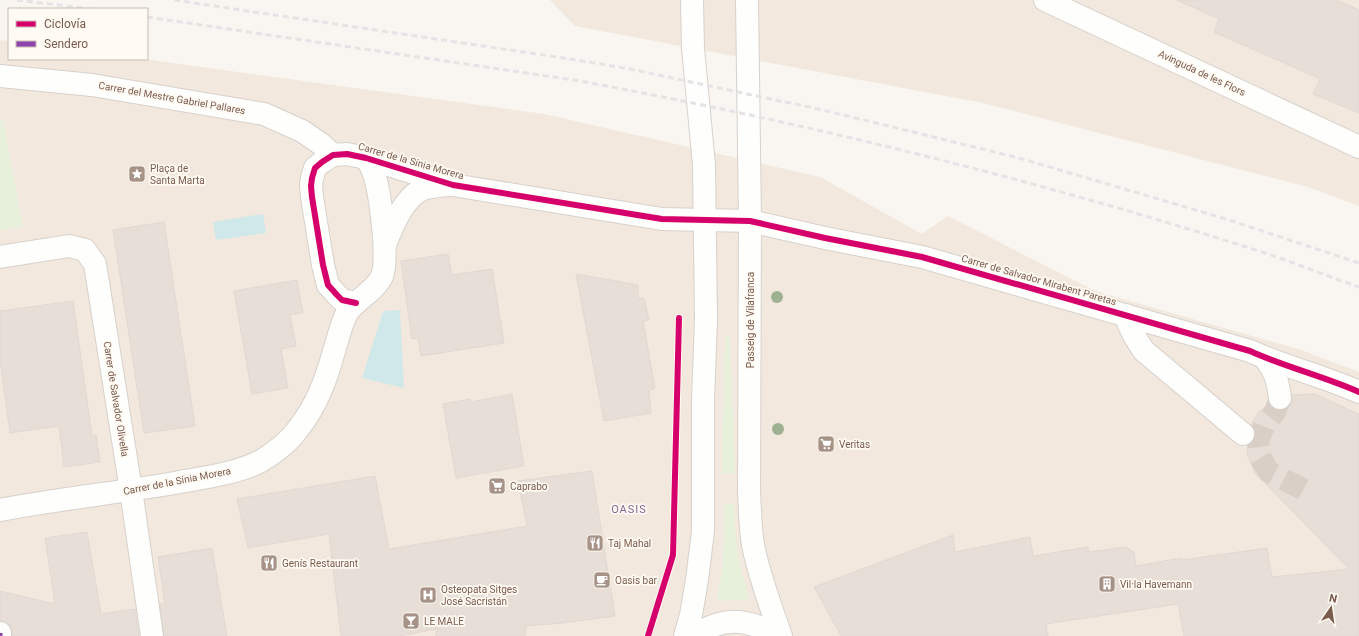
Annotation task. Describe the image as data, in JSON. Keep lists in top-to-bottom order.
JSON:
{
  "streets": {
    "street": [
      "Avinguda de les Flors",
      "Carrer del Mestre Gabriel Pallares",
      "Carrer de la Sínia Morera",
      "Carrer de Salvador Mirabent Paretas",
      "Passeig de Vilafranca",
      "Carrer de Salvador Olivella"
    ]
  },
  "crossings": [
    ["Carrer del Mestre Gabriel Pallares", "Carrer de la Sínia Morera"],
    ["Carrer de la Sínia Morera", "Carrer de Salvador Mirabent Paretas"],
    ["Carrer de la Sínia Morera", "Carrer de Salvador Olivella"],
    ["Carrer de Salvador Mirabent Paretas", "Passeig de Vilafranca"]
  ],
  "districts": ["OASIS"],
  "places": {
    "place": ["Plaça de Santa Marta"],
    "supermarket": ["Veritas", "Caprabo"],
    "restaurant": ["Taj Mahal", "Genís Restaurant"],
    "cafe": ["Oasis bar"],
    "building": ["Vil·la Havemann"],
    "hospital": ["Osteopata Sitges José Sacristán"],
    "bar": ["LE MALE"]
  },
  "legend": ["Ciclovía", "Sendero"],
  "north": "top"
}
